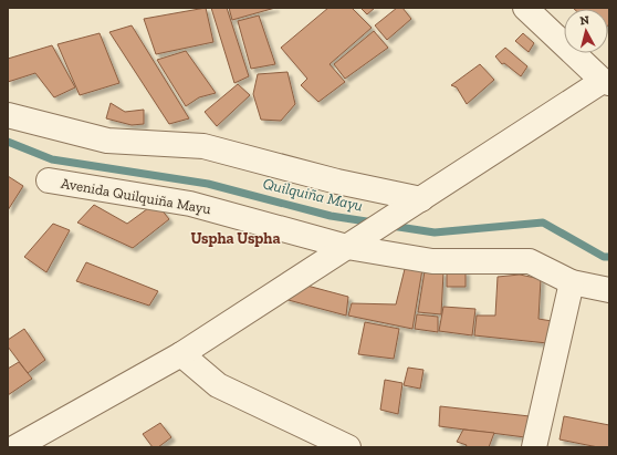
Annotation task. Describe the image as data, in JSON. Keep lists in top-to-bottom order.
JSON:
{
  "streets": {
    "street": ["Avenida Quilquiña Mayu"]
  },
  "districts": ["Uspha Uspha"],
  "water": ["Quilquiña Mayu"],
  "north": "top"
}
